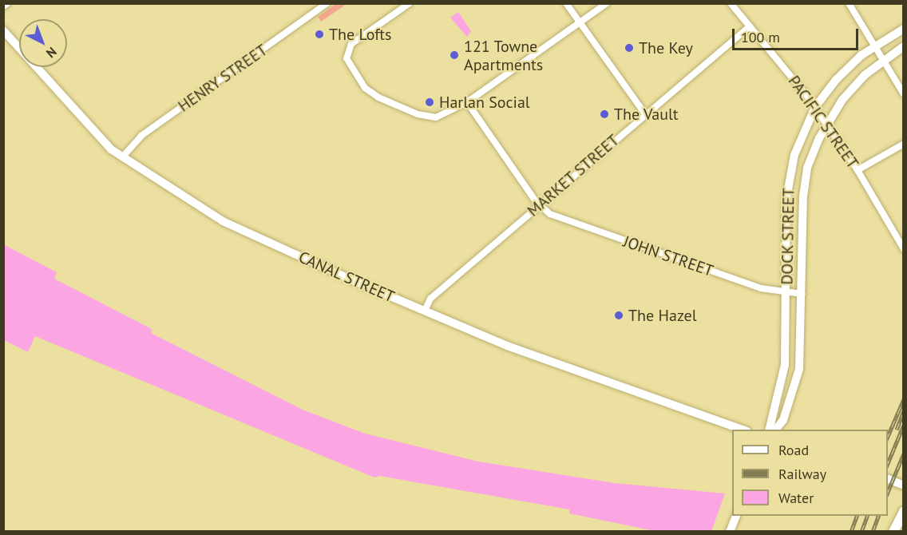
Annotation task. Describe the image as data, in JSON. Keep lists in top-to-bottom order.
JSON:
{
  "streets": {
    "street": [
      "HENRY STREET",
      "PACIFIC STREET",
      "MARKET STREET",
      "DOCK STREET",
      "JOHN STREET",
      "CANAL STREET"
    ]
  },
  "crossings": [
    ["HENRY STREET", "CANAL STREET"],
    ["PACIFIC STREET", "MARKET STREET"],
    ["PACIFIC STREET", "DOCK STREET"],
    ["MARKET STREET", "JOHN STREET"],
    ["MARKET STREET", "CANAL STREET"],
    ["DOCK STREET", "JOHN STREET"]
  ],
  "places": [
    "The Lofts",
    "The Key",
    "121 Towne Apartments",
    "Harlan Social",
    "The Vault",
    "The Hazel"
  ],
  "legend": ["Road", "Railway", "Water"],
  "scale_bar": "100 m",
  "north": "bottom right"
}
